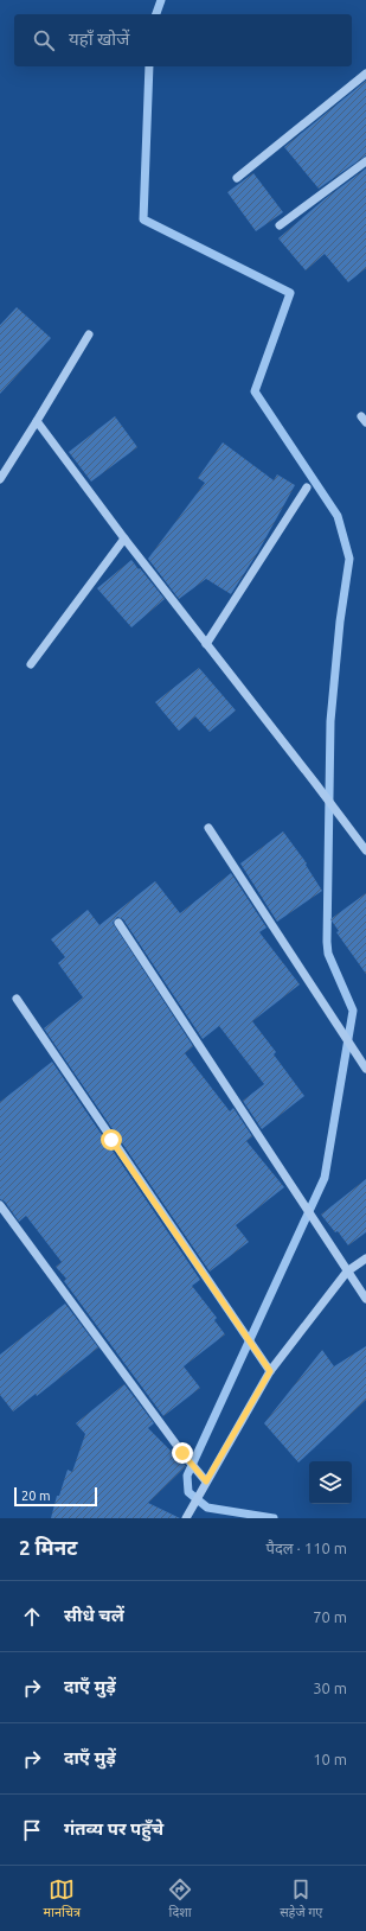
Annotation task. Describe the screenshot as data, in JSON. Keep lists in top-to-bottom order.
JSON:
{
  "scale_bar": "20 m",
  "page": {
    "search": "यहाँ खोजें",
    "scale": "20 m",
    "heading": ["2 मिनट", "पैदल · 110 m"],
    "list": [
      ["सीधे चलें", "70 m"],
      ["दाएँ मुड़ें", "30 m"],
      ["दाएँ मुड़ें", "10 m"],
      "गंतव्य पर पहुँचे"
    ],
    "nav": ["मानचित्र", "दिशा", "सहेजे गए"]
  }
}
